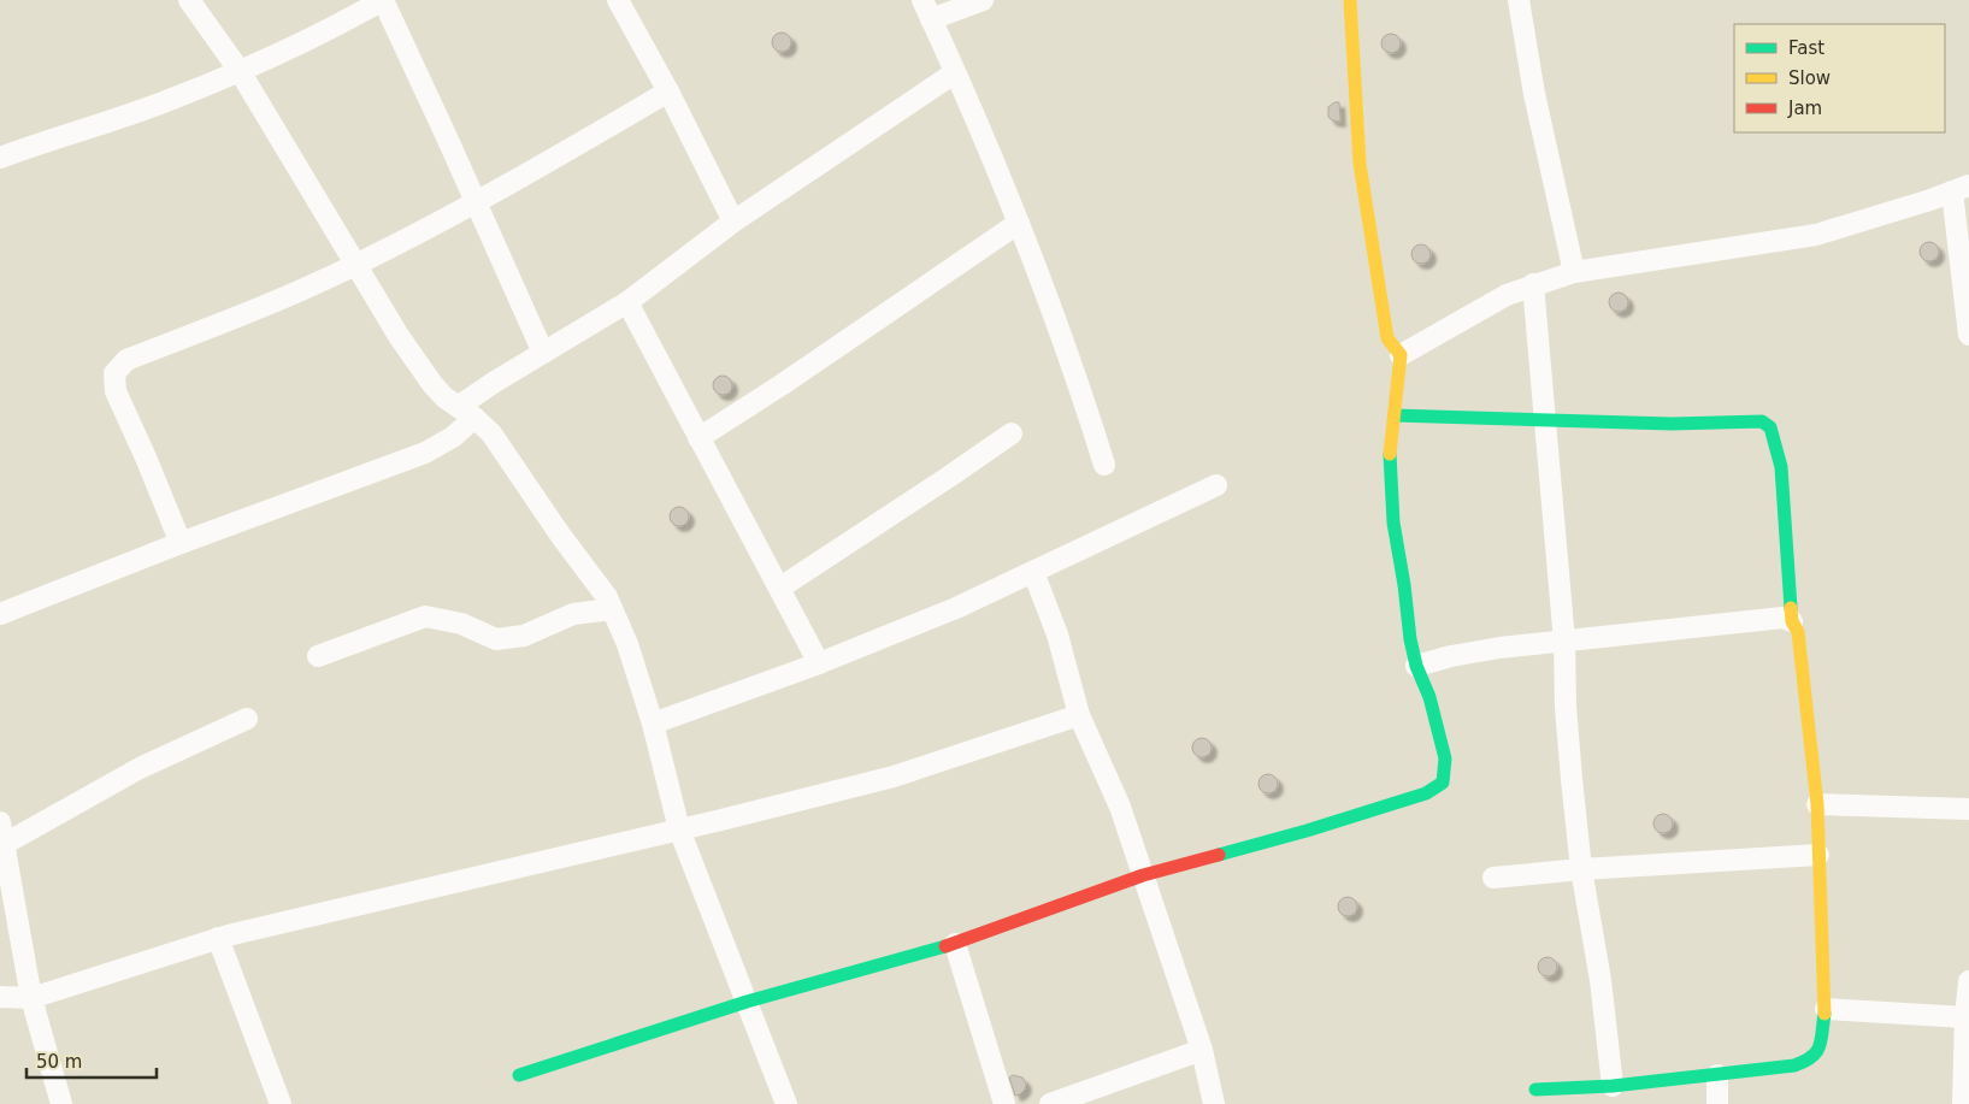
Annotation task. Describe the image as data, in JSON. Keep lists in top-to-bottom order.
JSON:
{
  "legend": ["Fast", "Slow", "Jam"],
  "scale_bar": "50 m"
}
